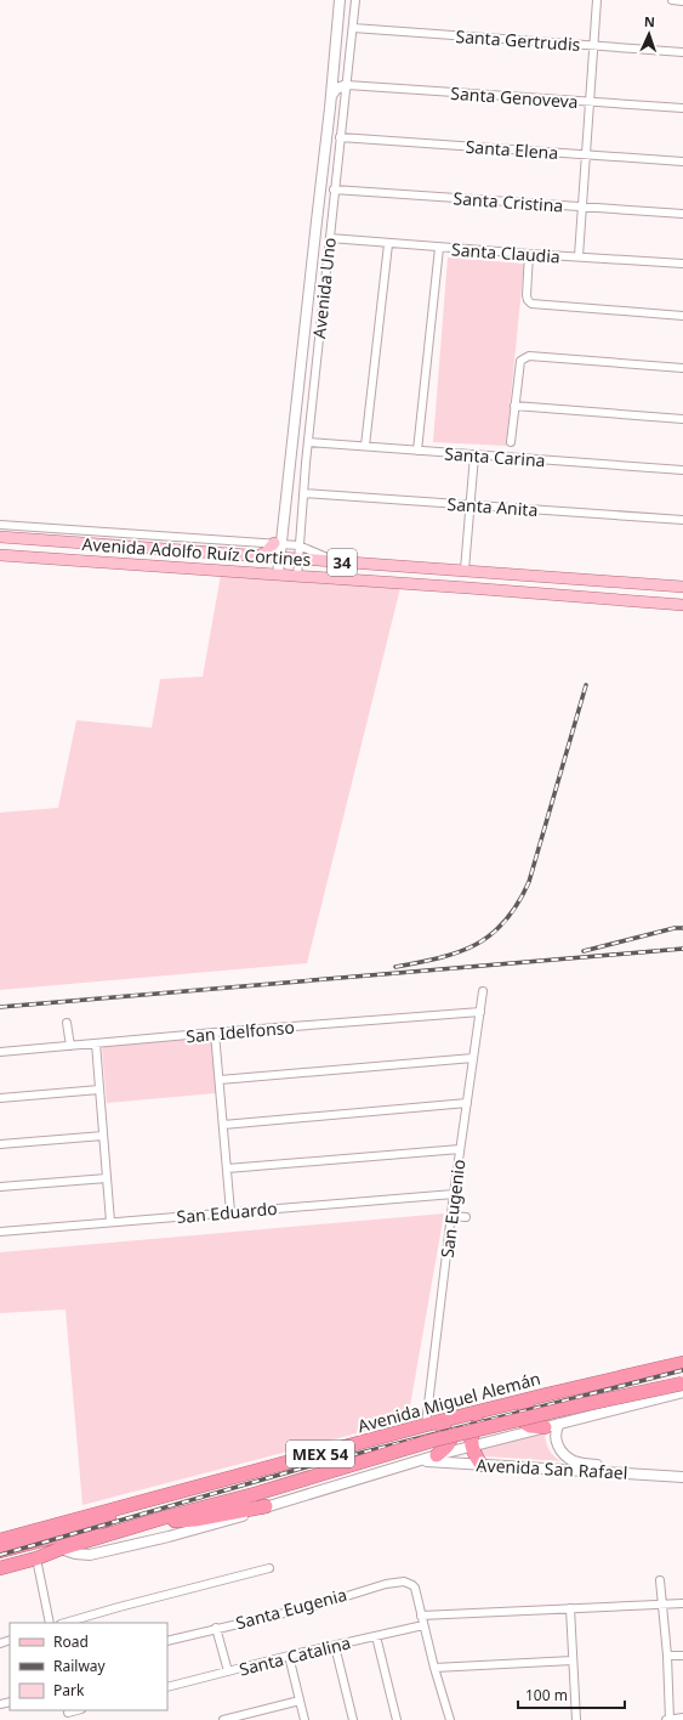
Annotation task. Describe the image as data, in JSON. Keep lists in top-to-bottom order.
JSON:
{
  "streets": {
    "highway": ["Avenida Miguel Alemán", "MEX 54"],
    "main road": ["Avenida Adolfo Ruíz Cortines", "34"],
    "street": [
      "Santa Gertrudis",
      "Santa Genoveva",
      "Santa Elena",
      "Santa Cristina",
      "Santa Claudia",
      "Avenida Uno",
      "Santa Carina",
      "Santa Anita",
      "San Idelfonso",
      "San Eugenio",
      "San Eduardo",
      "Avenida San Rafael",
      "Santa Eugenia",
      "Santa Catalina"
    ]
  },
  "crossings": [
    ["Santa Gertrudis", "Avenida Uno"],
    ["Santa Genoveva", "Avenida Uno"],
    ["Santa Elena", "Avenida Uno"],
    ["Santa Cristina", "Avenida Uno"],
    ["Santa Claudia", "Avenida Uno"],
    ["Avenida Uno", "Santa Carina"],
    ["Avenida Uno", "Santa Anita"],
    ["Avenida Uno", "Avenida Adolfo Ruíz Cortines"],
    ["San Idelfonso", "San Eugenio"],
    ["San Eugenio", "San Eduardo"],
    ["San Eugenio", "Avenida Miguel Alemán"],
    ["Avenida Miguel Alemán", "Avenida San Rafael"]
  ],
  "legend": ["Road", "Railway", "Park"],
  "scale_bar": "100 m",
  "north": "top"
}
